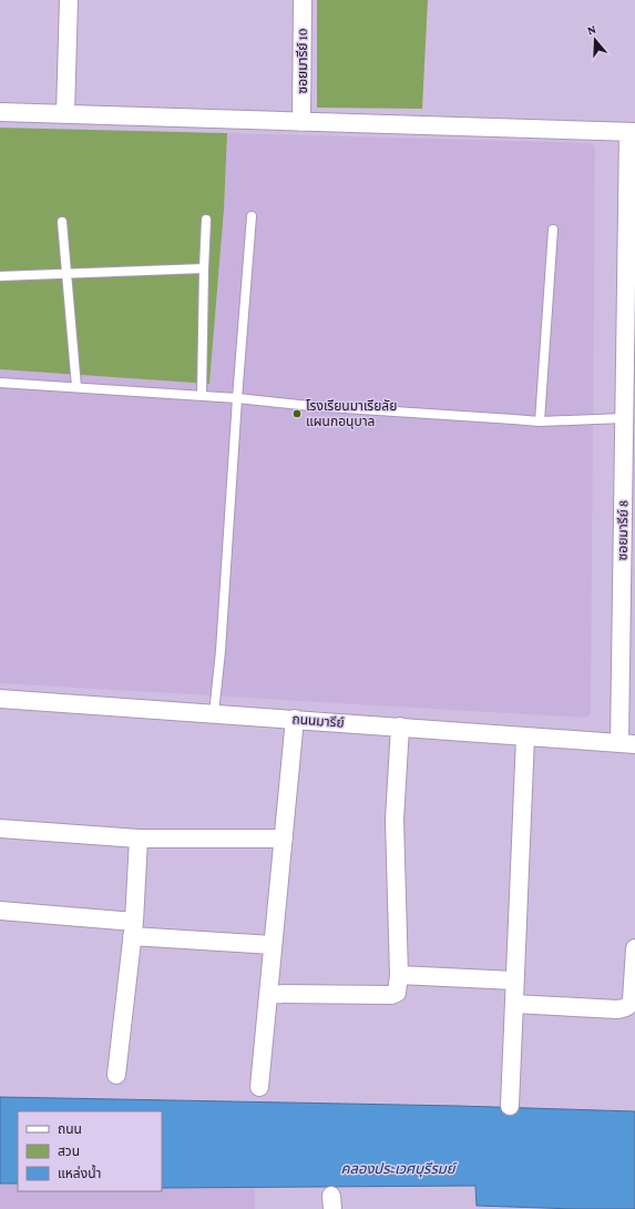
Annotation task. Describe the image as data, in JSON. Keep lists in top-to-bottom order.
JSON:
{
  "streets": {
    "street": ["ซอยมารีย์ 10", "ซอยมารีย์ 8", "ถนนมารีย์"]
  },
  "crossings": [
    ["ซอยมารีย์ 8", "ถนนมารีย์"]
  ],
  "water": ["คลองประเวศบุรีรมย์"],
  "places": ["โรงเรียนมาเรียลัย แผนกอนุบาล"],
  "legend": ["ถนน", "สวน", "แหล่งน้ำ"],
  "north": "top"
}
